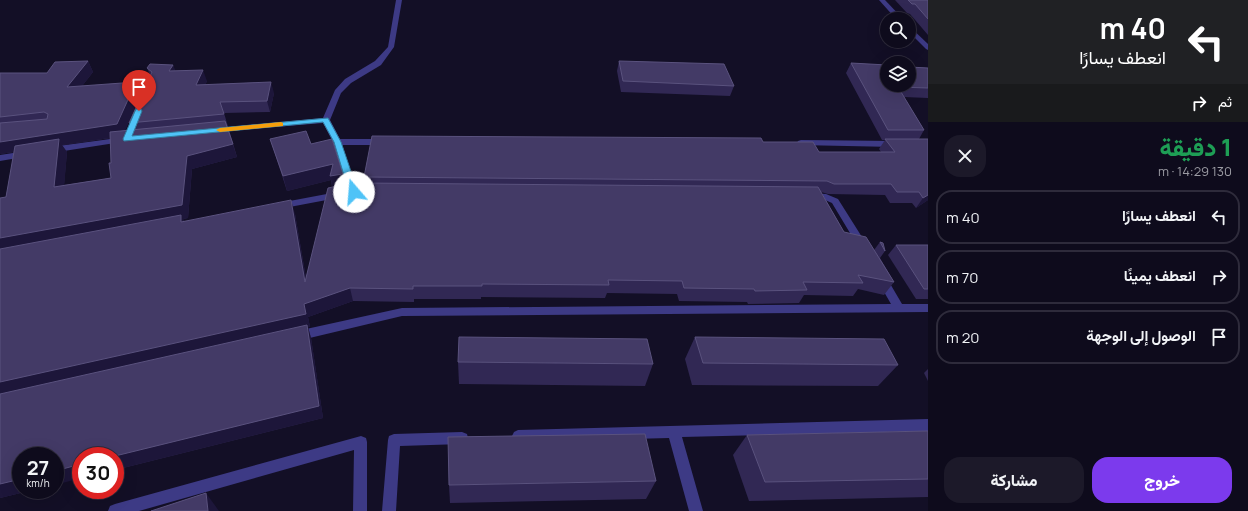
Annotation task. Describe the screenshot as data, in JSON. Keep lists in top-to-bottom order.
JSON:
{
  "page": {
    "turn": ["40 m", "انعطف يسارًا"],
    "then": "ثم",
    "heading": ["1 دقيقة", "130 m · 14:29"],
    "list": [
      {
        "name": "انعطف يسارًا",
        "value": "40 m"
      },
      {
        "name": "انعطف يمينًا",
        "value": "70 m"
      },
      {
        "name": "الوصول إلى الوجهة",
        "value": "20 m"
      }
    ],
    "speed": "27 km/h",
    "limit": "30",
    "buttons": ["خروج", "مشاركة"]
  }
}
